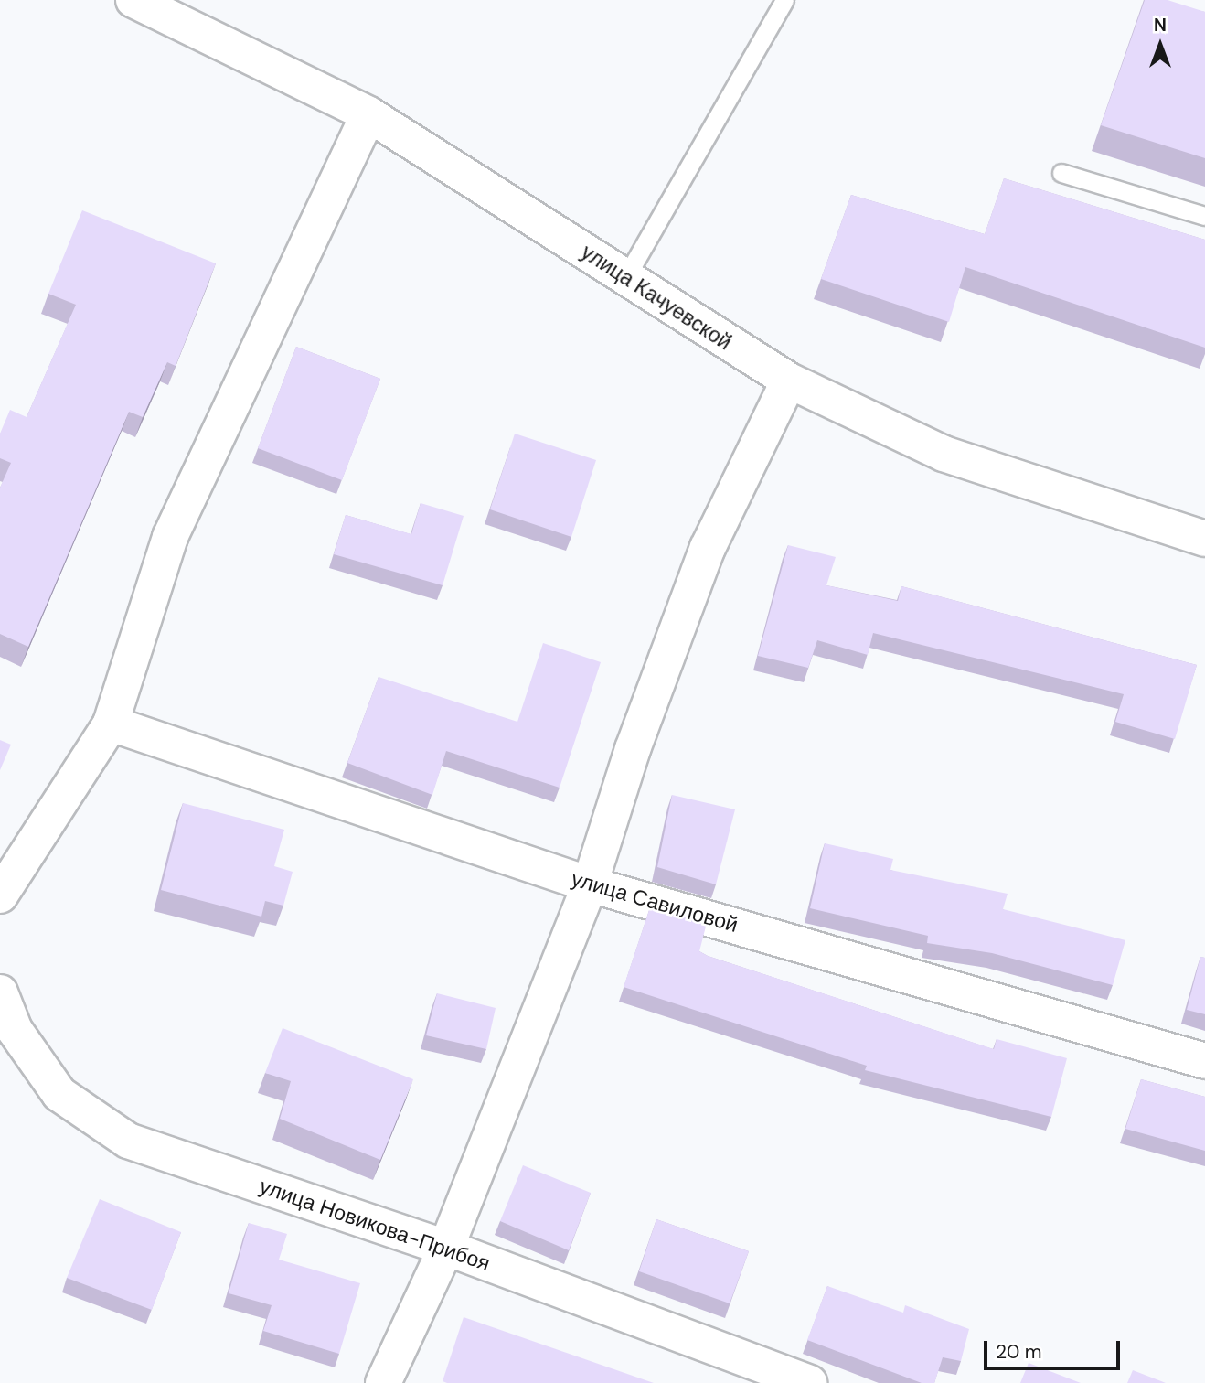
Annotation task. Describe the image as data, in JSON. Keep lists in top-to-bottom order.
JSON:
{
  "streets": {
    "street": ["улица Качуевской", "улица Савиловой", "улица Новикова-Прибоя"]
  },
  "scale_bar": "20 m",
  "north": "top"
}
